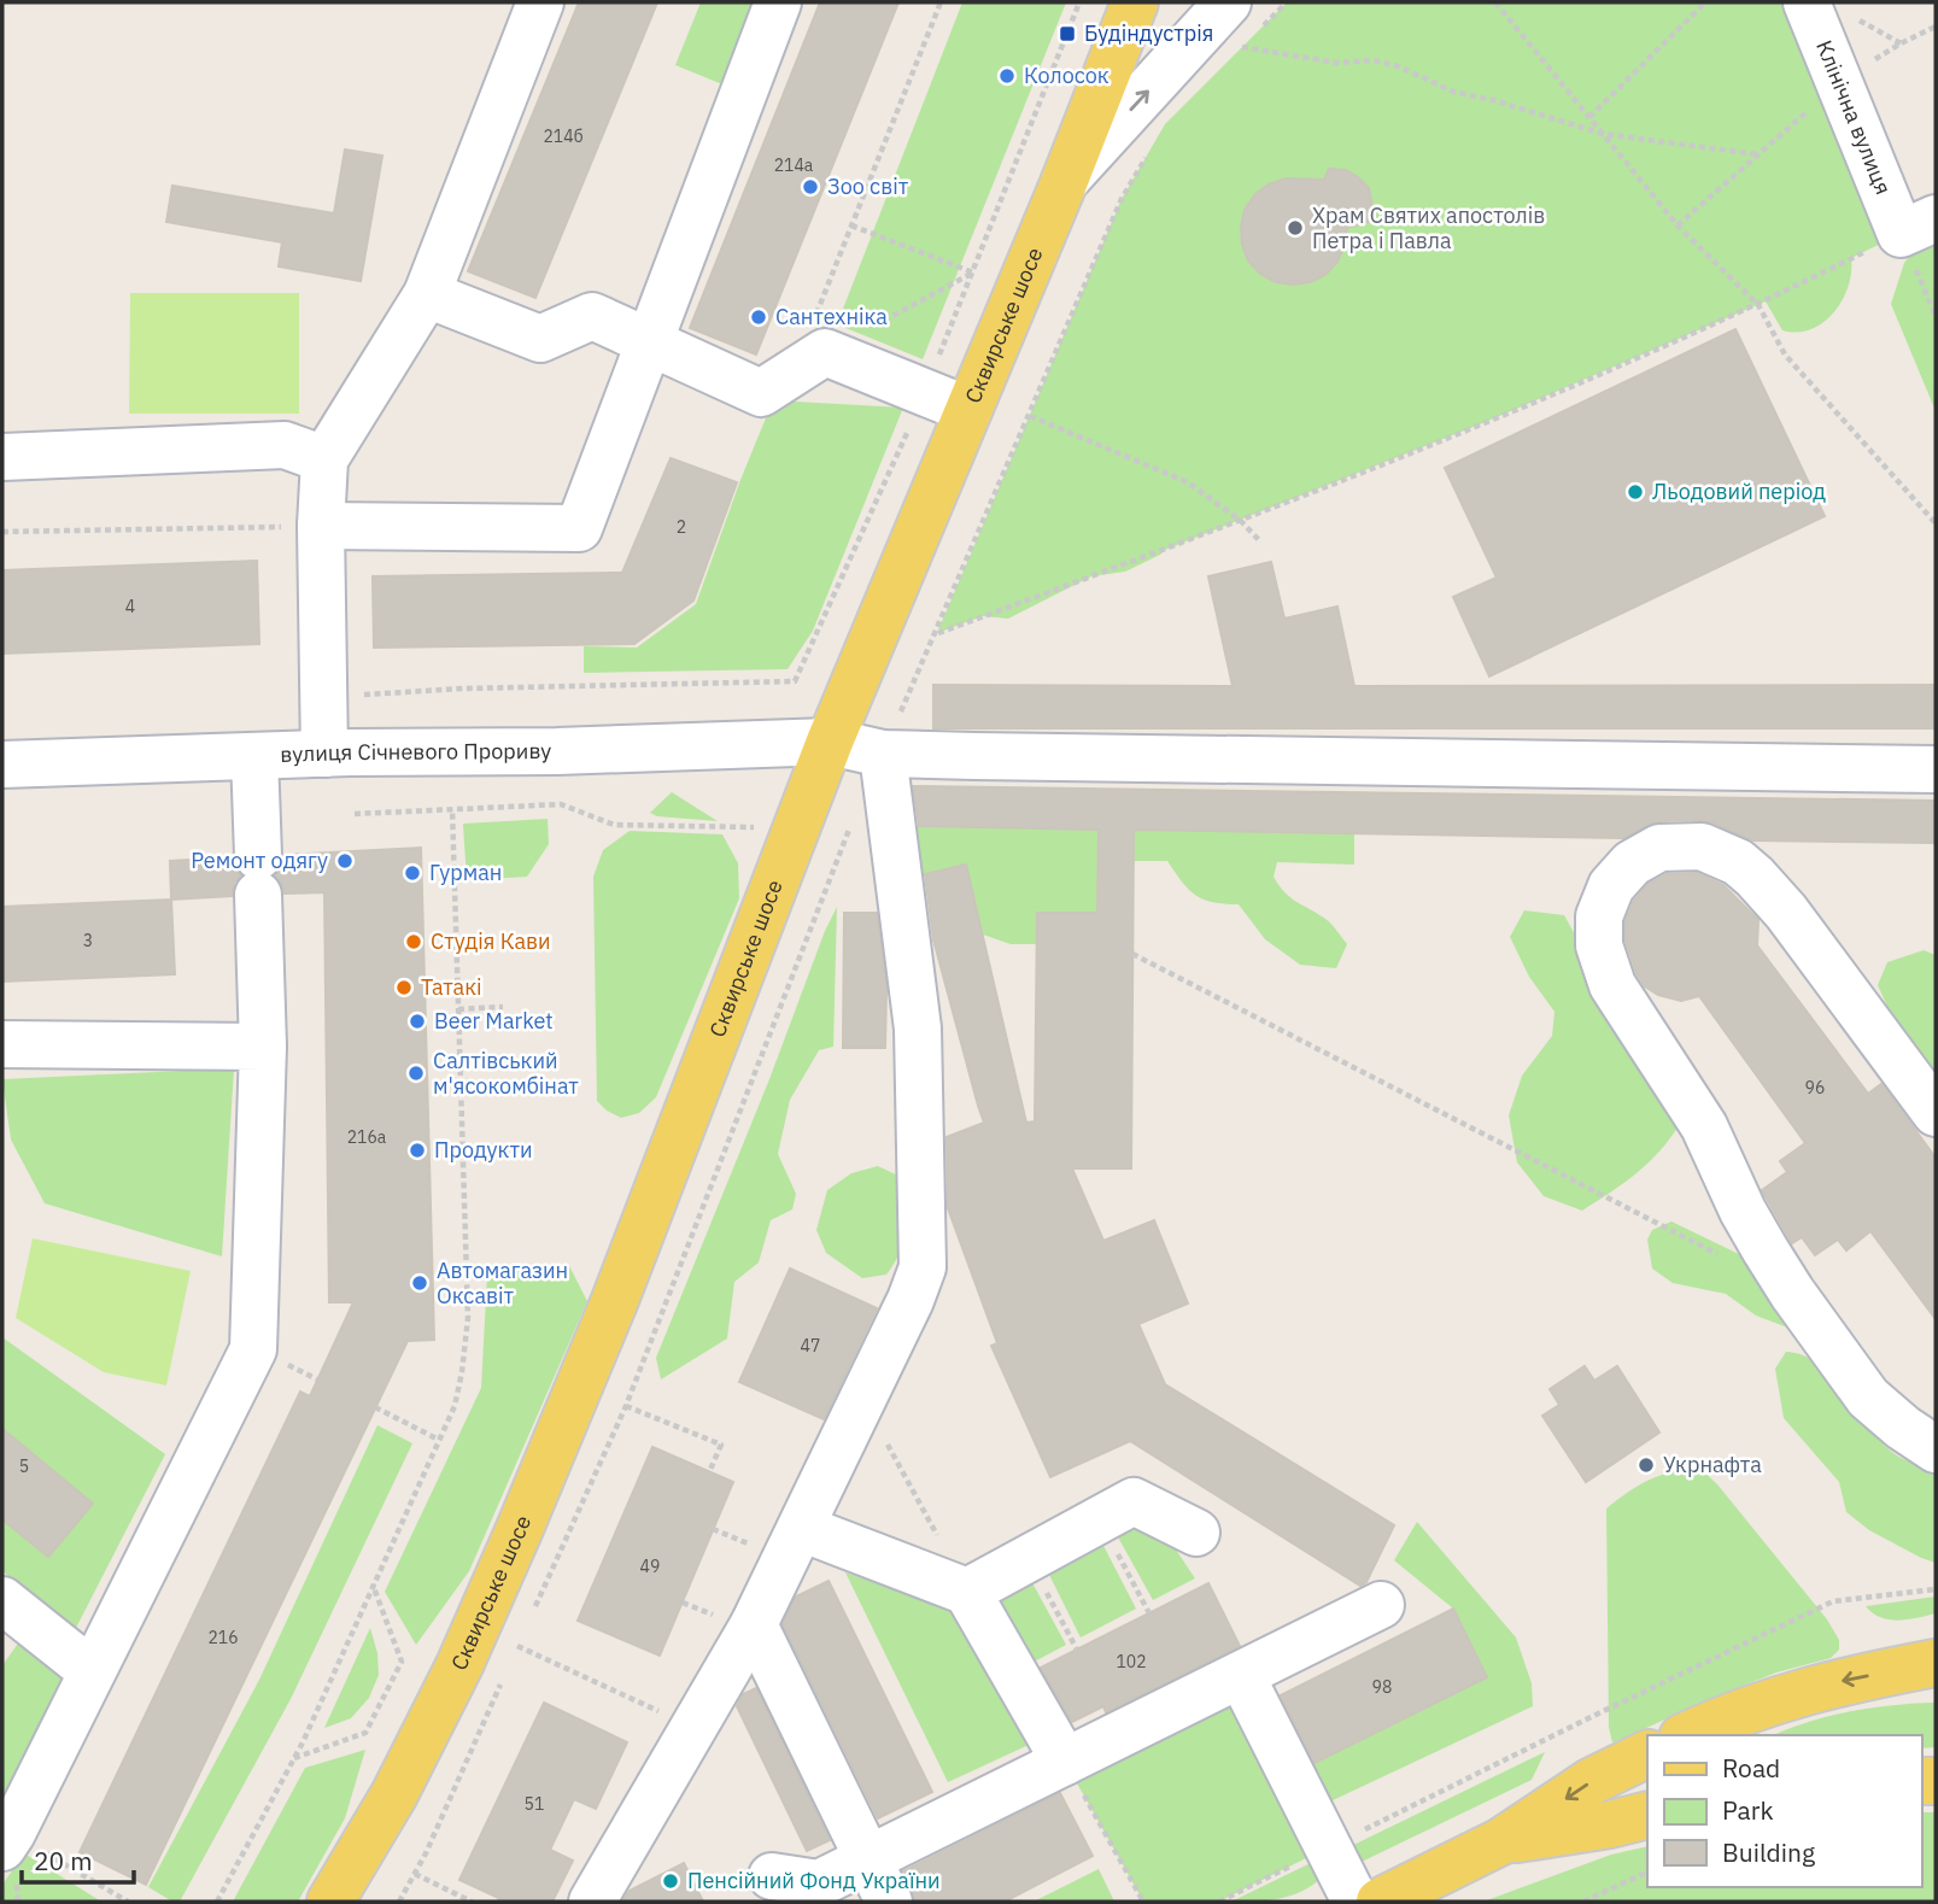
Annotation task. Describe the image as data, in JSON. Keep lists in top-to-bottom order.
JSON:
{
  "streets": {
    "main road": ["Сквирське шосе"],
    "street": ["Клінічна вулиця", "вулиця Січневого Прориву"]
  },
  "crossings": [
    ["Сквирське шосе", "вулиця Січневого Прориву"]
  ],
  "places": {
    "transit": ["Будіндустрія"],
    "other": [
      "Колосок",
      "Зоо світ",
      "Храм Святих апостолів Петра і Павла",
      "Сантехніка",
      "Льодовий період",
      "Ремонт одягу",
      "Гурман",
      "Студія Кави",
      "Татакі",
      "Beer Market",
      "Салтівський м'ясокомбінат",
      "Продукти",
      "Автомагазин Оксавіт",
      "Укрнафта",
      "Пенсійний Фонд України"
    ]
  },
  "house_numbers": [
    "214б",
    "214а",
    "2",
    "4",
    "3",
    "96",
    "216а",
    "47",
    "5",
    "49",
    "216",
    "102",
    "98",
    "51"
  ],
  "legend": ["Road", "Park", "Building"],
  "scale_bar": "20 m"
}
